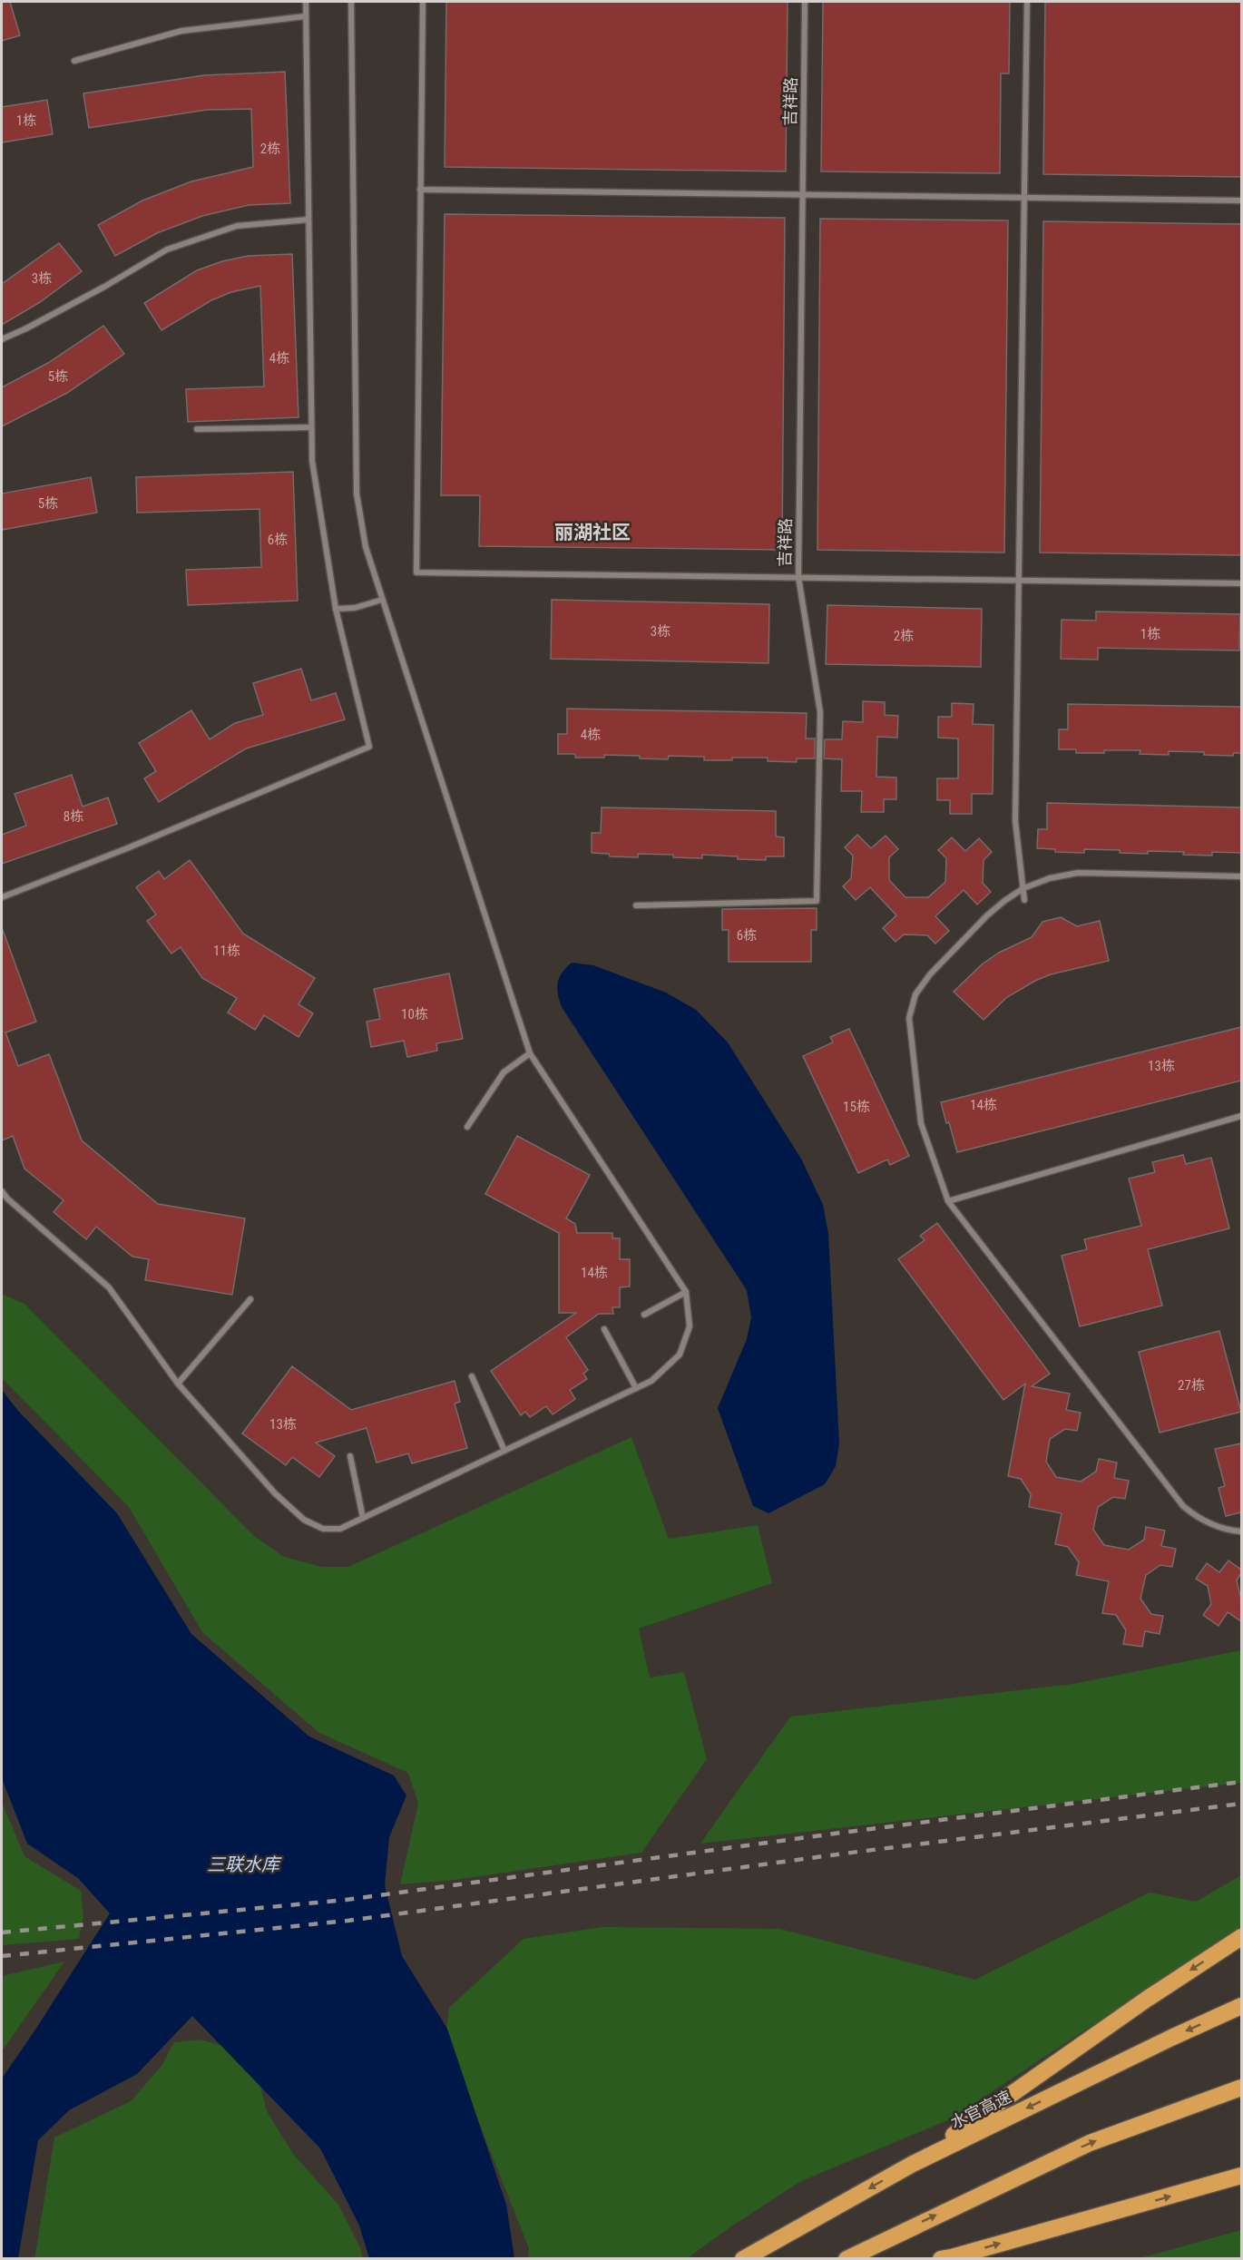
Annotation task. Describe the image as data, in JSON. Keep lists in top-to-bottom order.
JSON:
{
  "streets": {
    "highway": ["水官高速"],
    "street": ["吉祥路"]
  },
  "districts": ["丽湖社区"],
  "water": ["三联水库"],
  "house_numbers": [
    "1栋",
    "2栋",
    "3栋",
    "4栋",
    "5栋",
    "5栋",
    "6栋",
    "3栋",
    "1栋",
    "2栋",
    "4栋",
    "8栋",
    "6栋",
    "11栋",
    "10栋",
    "13栋",
    "14栋",
    "15栋",
    "14栋",
    "27栋",
    "13栋"
  ]
}
